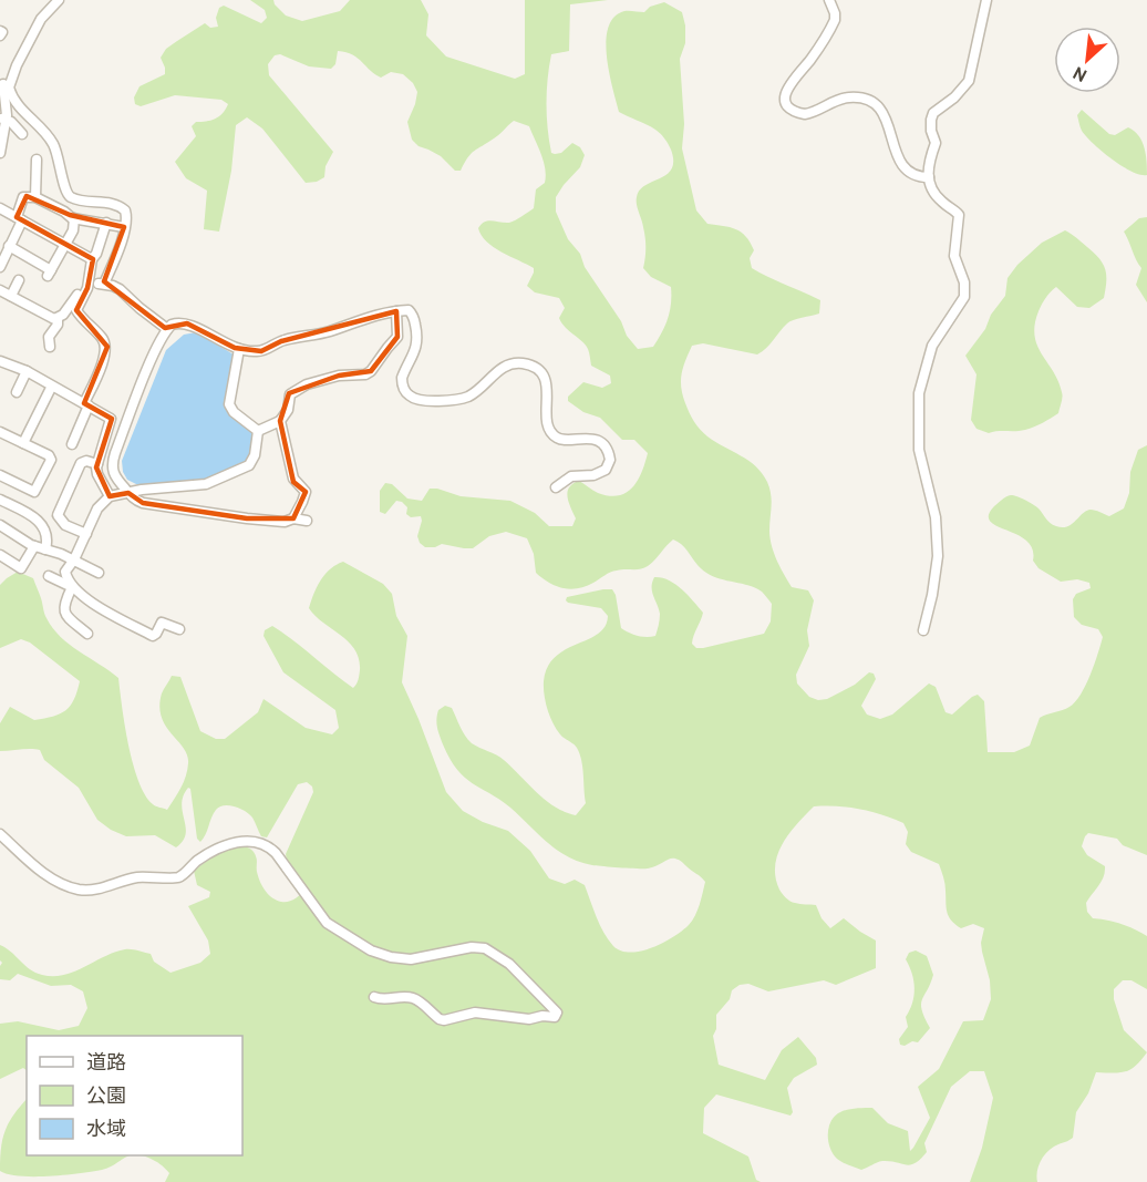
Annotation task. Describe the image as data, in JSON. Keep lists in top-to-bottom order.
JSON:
{
  "legend": ["道路", "公園", "水域"],
  "north": "bottom left"
}
